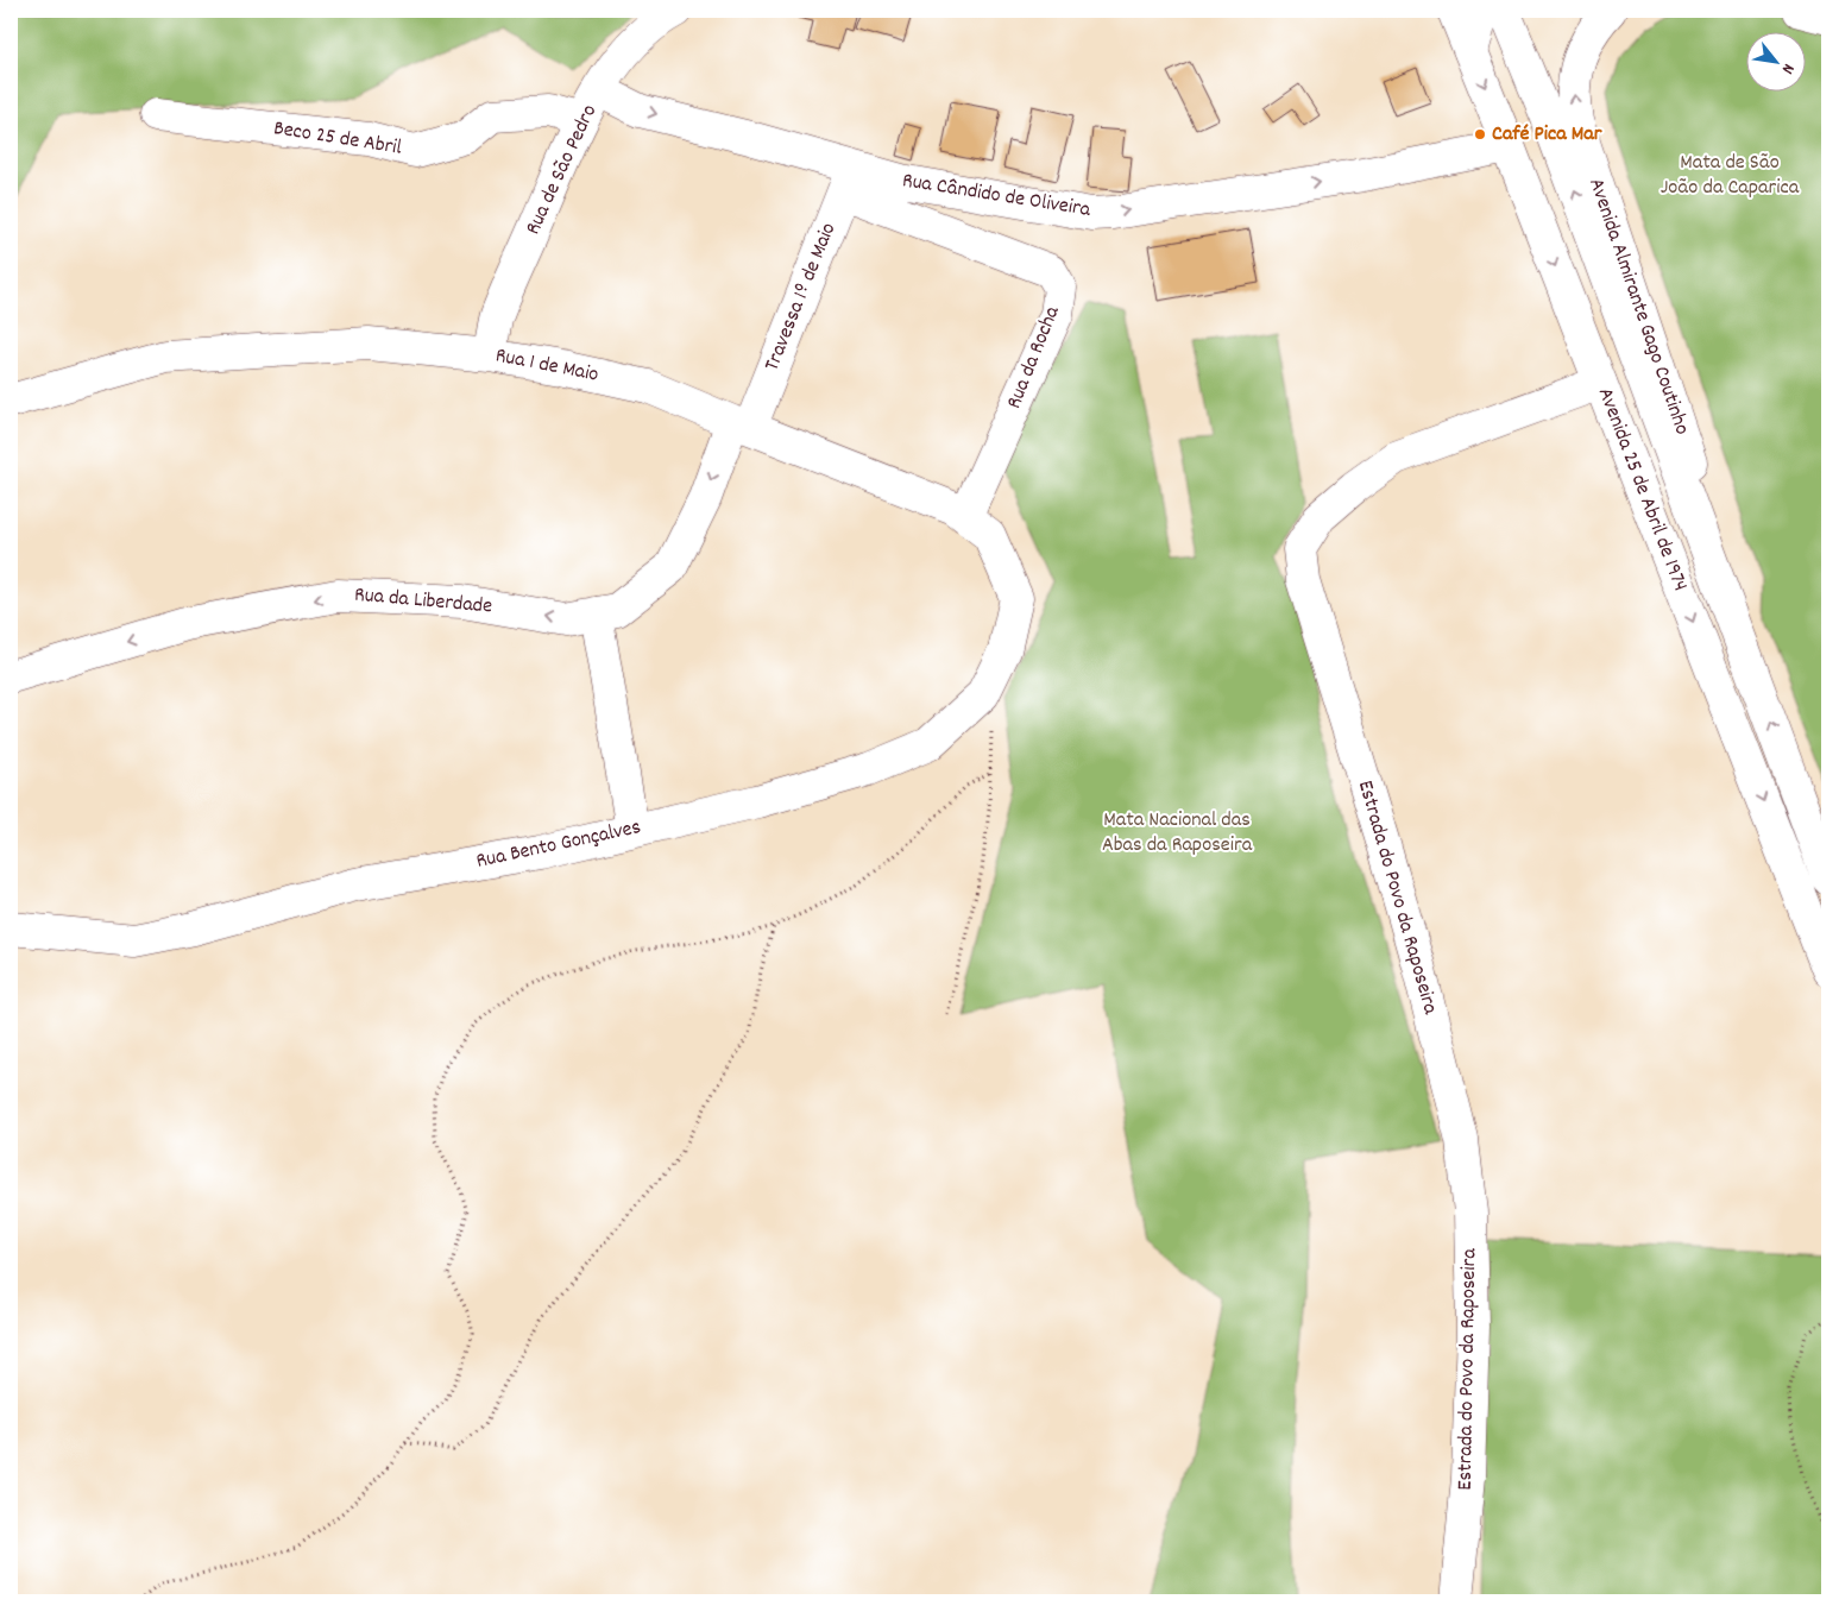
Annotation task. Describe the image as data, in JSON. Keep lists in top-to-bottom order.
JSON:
{
  "streets": {
    "street": [
      "Beco 25 de Abril",
      "Rua de São Pedro",
      "Rua Cândido de Oliveira",
      "Travessa 1º de Maio",
      "Avenida Almirante Gago Coutinho",
      "Rua da Rocha",
      "Rua 1 de Maio",
      "Avenida 25 de Abril de 1974",
      "Rua da Liberdade",
      "Rua Bento Gonçalves",
      "Estrada do Povo da Raposeira"
    ]
  },
  "crossings": [
    ["Beco 25 de Abril", "Rua de São Pedro"],
    ["Rua de São Pedro", "Rua Cândido de Oliveira"],
    ["Rua de São Pedro", "Rua 1 de Maio"],
    ["Rua Cândido de Oliveira", "Travessa 1º de Maio"],
    ["Rua Cândido de Oliveira", "Rua da Rocha"],
    ["Rua Cândido de Oliveira", "Avenida 25 de Abril de 1974"],
    ["Travessa 1º de Maio", "Rua da Rocha"],
    ["Travessa 1º de Maio", "Rua 1 de Maio"],
    ["Travessa 1º de Maio", "Rua da Liberdade"],
    ["Avenida Almirante Gago Coutinho", "Avenida 25 de Abril de 1974"],
    ["Rua da Rocha", "Rua 1 de Maio"],
    ["Rua 1 de Maio", "Rua da Liberdade"],
    ["Rua 1 de Maio", "Rua Bento Gonçalves"],
    ["Avenida 25 de Abril de 1974", "Estrada do Povo da Raposeira"]
  ],
  "one_way": ["Rua Cândido de Oliveira", "Avenida Almirante Gago Coutinho", "Rua da Liberdade"],
  "parks": ["Mata de São João da Caparica", "Mata Nacional das Abas da Raposeira"],
  "places": ["Café Pica Mar"],
  "north": "bottom right"
}
